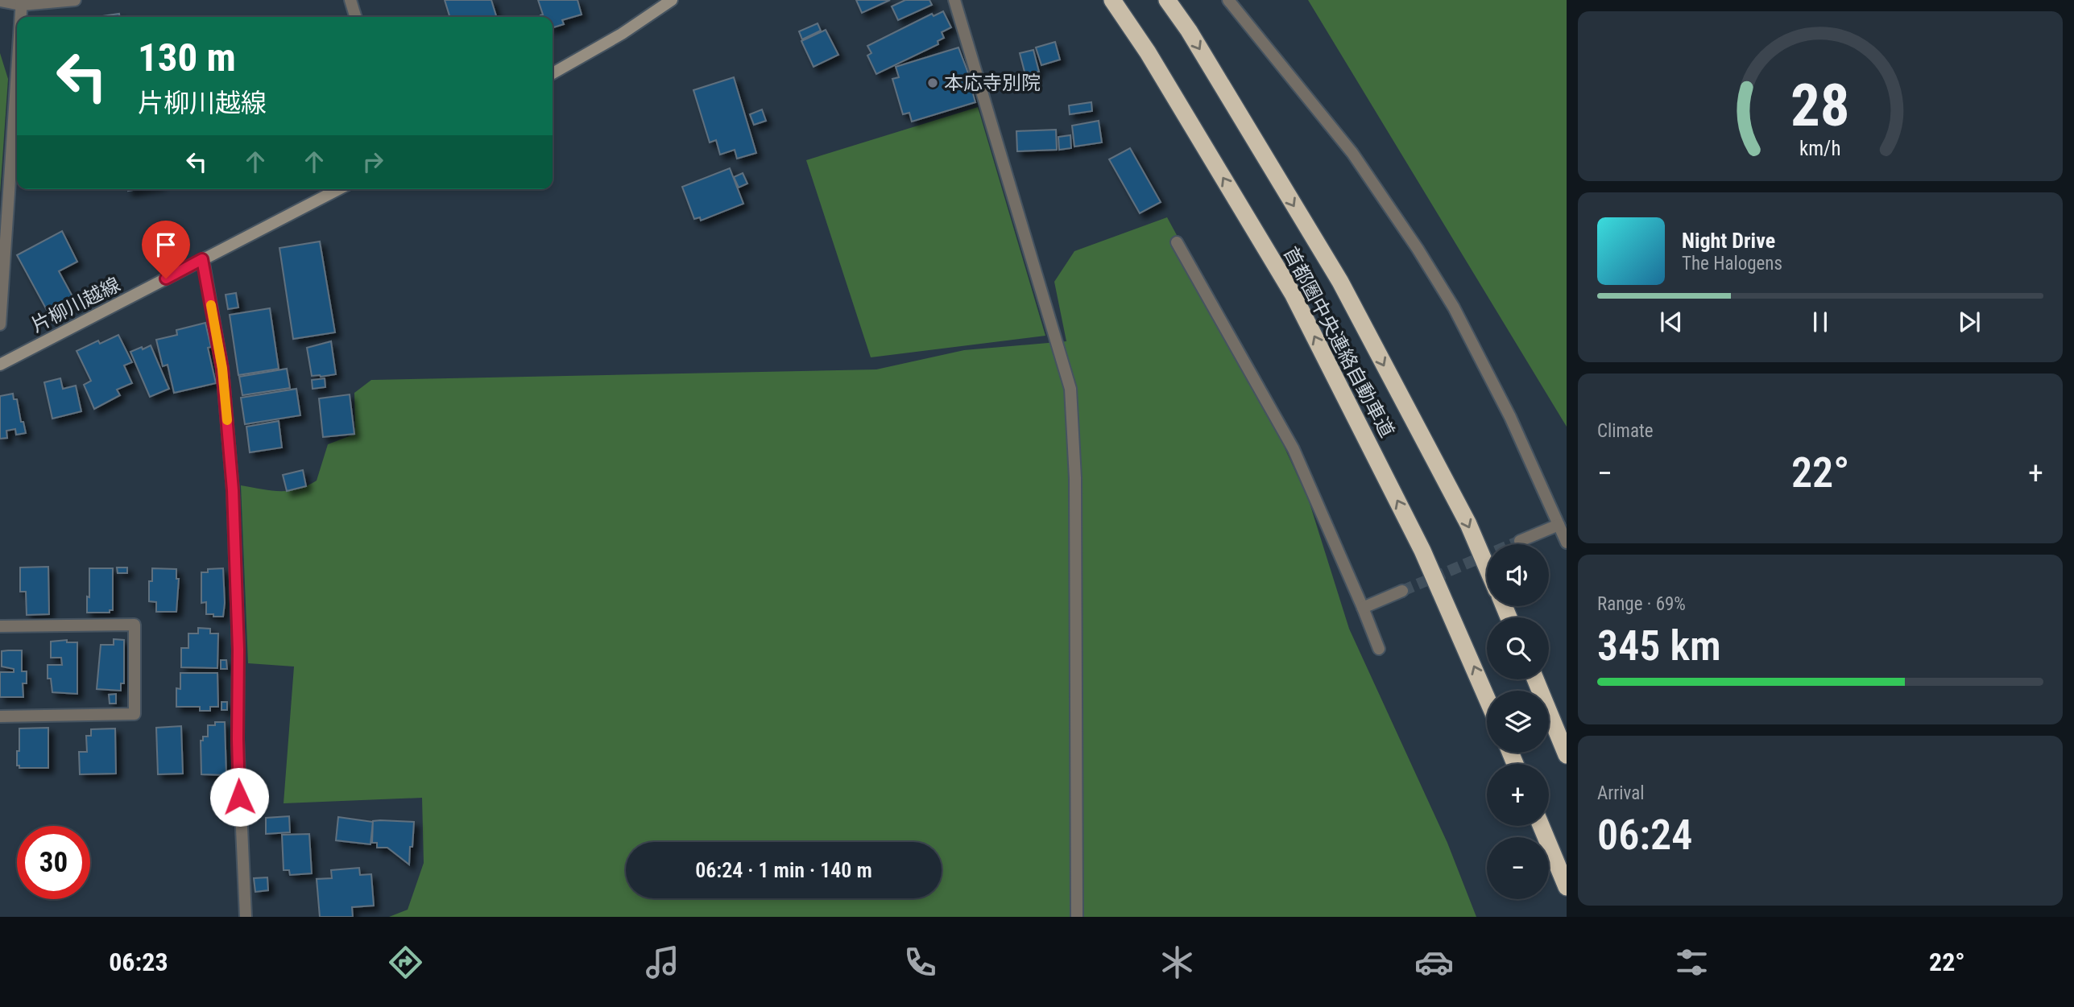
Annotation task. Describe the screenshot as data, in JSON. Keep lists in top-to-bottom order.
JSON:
{
  "streets": {
    "highway": ["首都圏中央連絡自動車道"],
    "main road": ["片柳川越線"]
  },
  "places": ["本応寺別院"],
  "page": {
    "turn": ["130 m", "片柳川越線"],
    "song": ["Night Drive", "The Halogens"],
    "tile": [
      "Climate",
      ["Range · 69%", "345 km"],
      ["Arrival", "06:24"]
    ],
    "heat": ["−", "22°", "+"],
    "map_buttons": ["+", "−"],
    "limit": "30",
    "trip": "06:24 · 1 min · 140 m",
    "tabs": ["06:23", "22°"],
    "gauge": ["28", "km/h"]
  }
}
